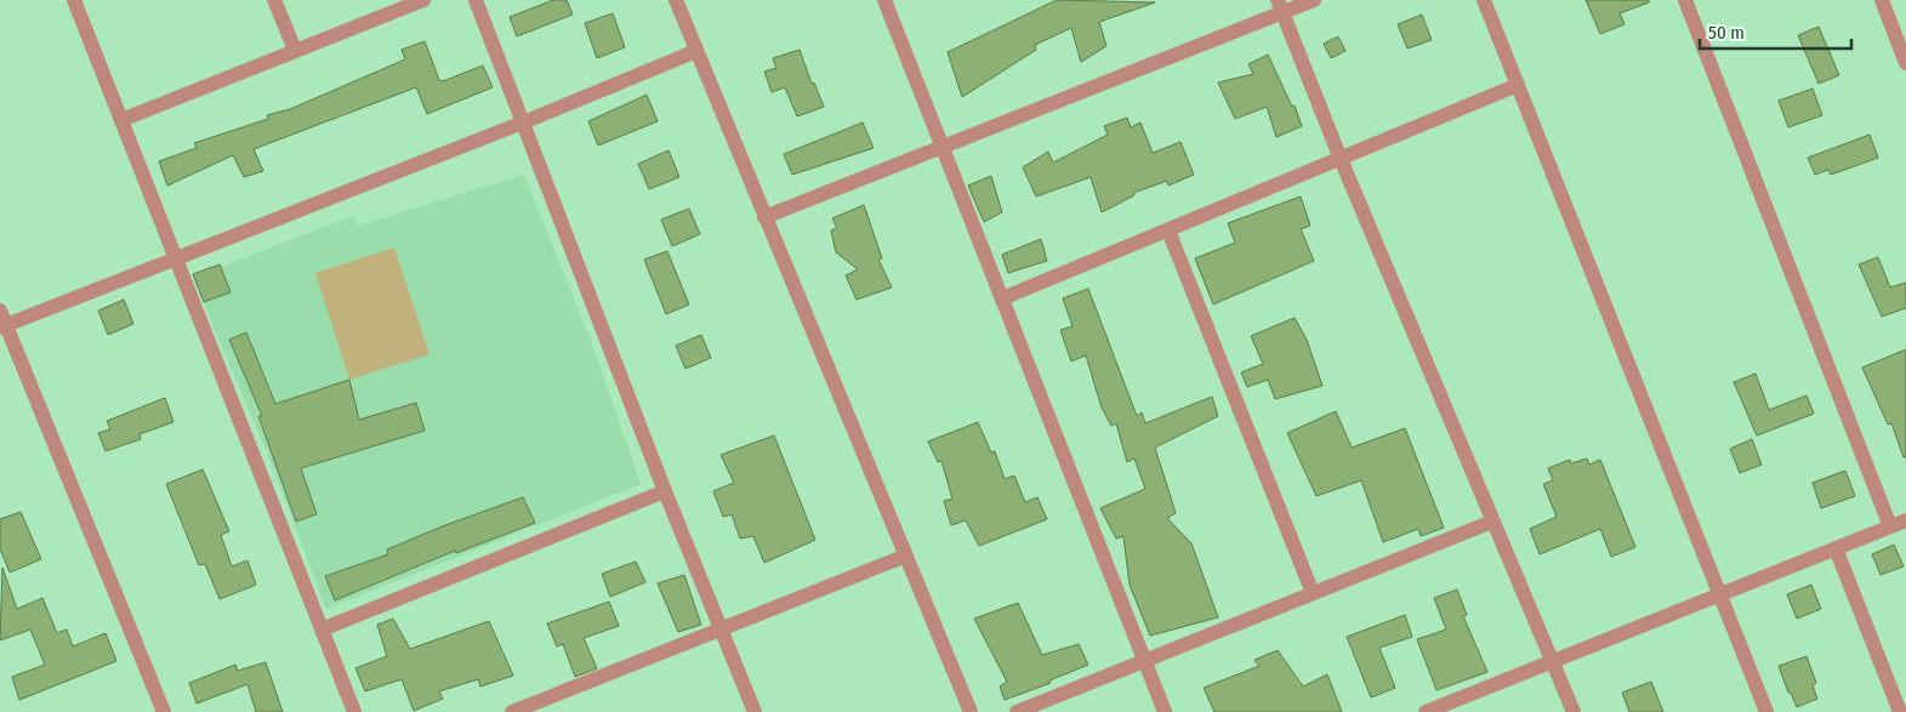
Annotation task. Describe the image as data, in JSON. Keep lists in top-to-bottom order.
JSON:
{
  "scale_bar": "50 m"
}
